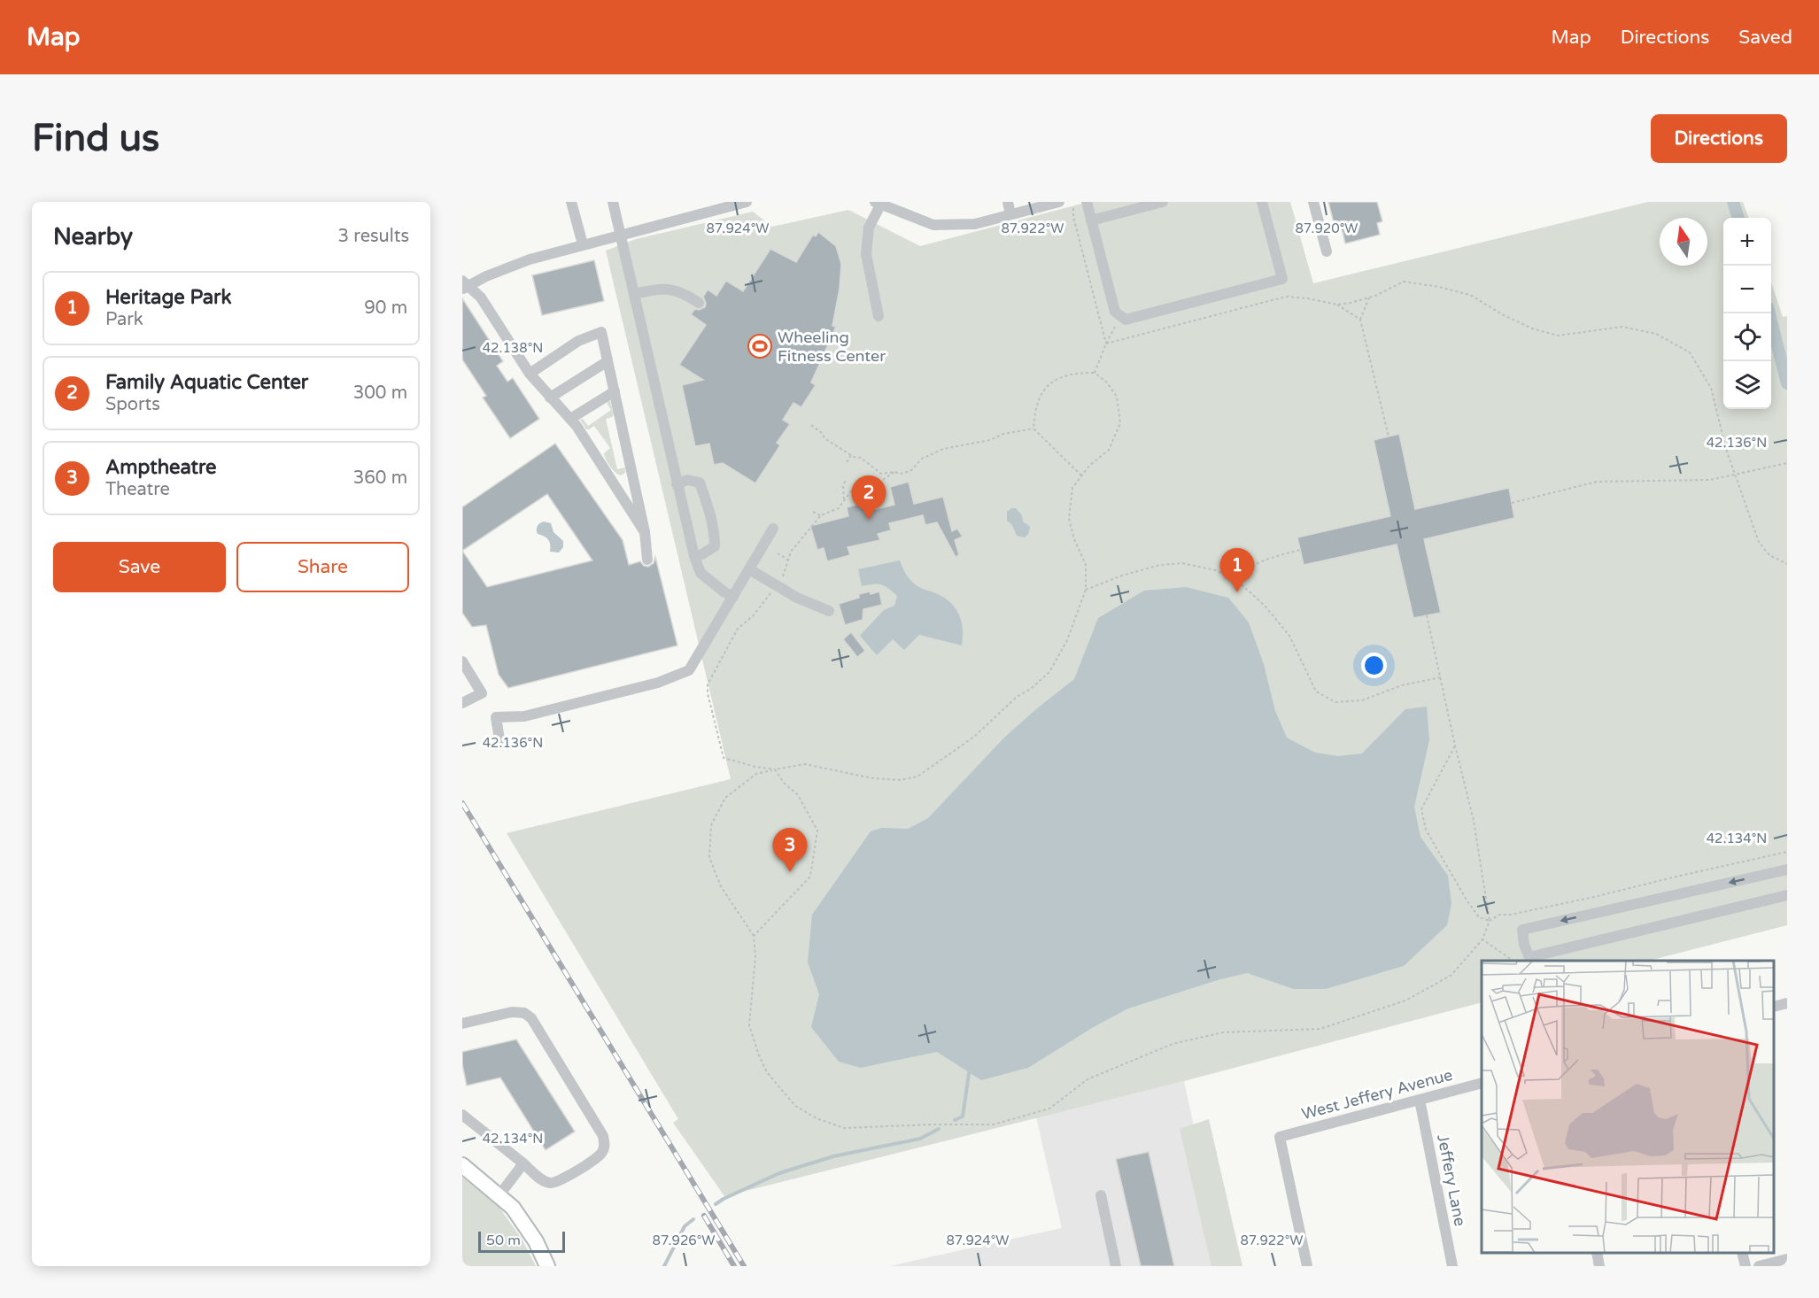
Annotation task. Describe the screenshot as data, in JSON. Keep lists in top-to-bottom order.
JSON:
{
  "streets": {
    "street": ["West Jeffery Avenue", "Jeffery Lane"]
  },
  "crossings": [
    ["West Jeffery Avenue", "Jeffery Lane"]
  ],
  "places": {
    "sports": ["Wheeling Fitness Center"]
  },
  "scale_bar": "50 m",
  "north": "top",
  "page": {
    "header": "Map",
    "nav": ["Map", "Directions", "Saved"],
    "buttons": [
      "Directions",
      ["Save", "Share"]
    ],
    "title": "Find us",
    "heading": ["Nearby", "3 results"],
    "map_buttons": ["+", "−"],
    "list": [
      {
        "mark": "1",
        "name": "Heritage Park",
        "note": "Park",
        "value": "90 m"
      },
      {
        "mark": "2",
        "name": "Family Aquatic Center",
        "note": "Sports",
        "value": "300 m"
      },
      {
        "mark": "3",
        "name": "Amptheatre",
        "note": "Theatre",
        "value": "360 m"
      }
    ],
    "pins": ["2", "1", "3"],
    "scale": "50 m"
  },
  "coordinates": [
    "87.924°W",
    "87.922°W",
    "87.920°W",
    "42.138°N",
    "42.136°N",
    "42.134°N",
    "87.926°W"
  ]
}
